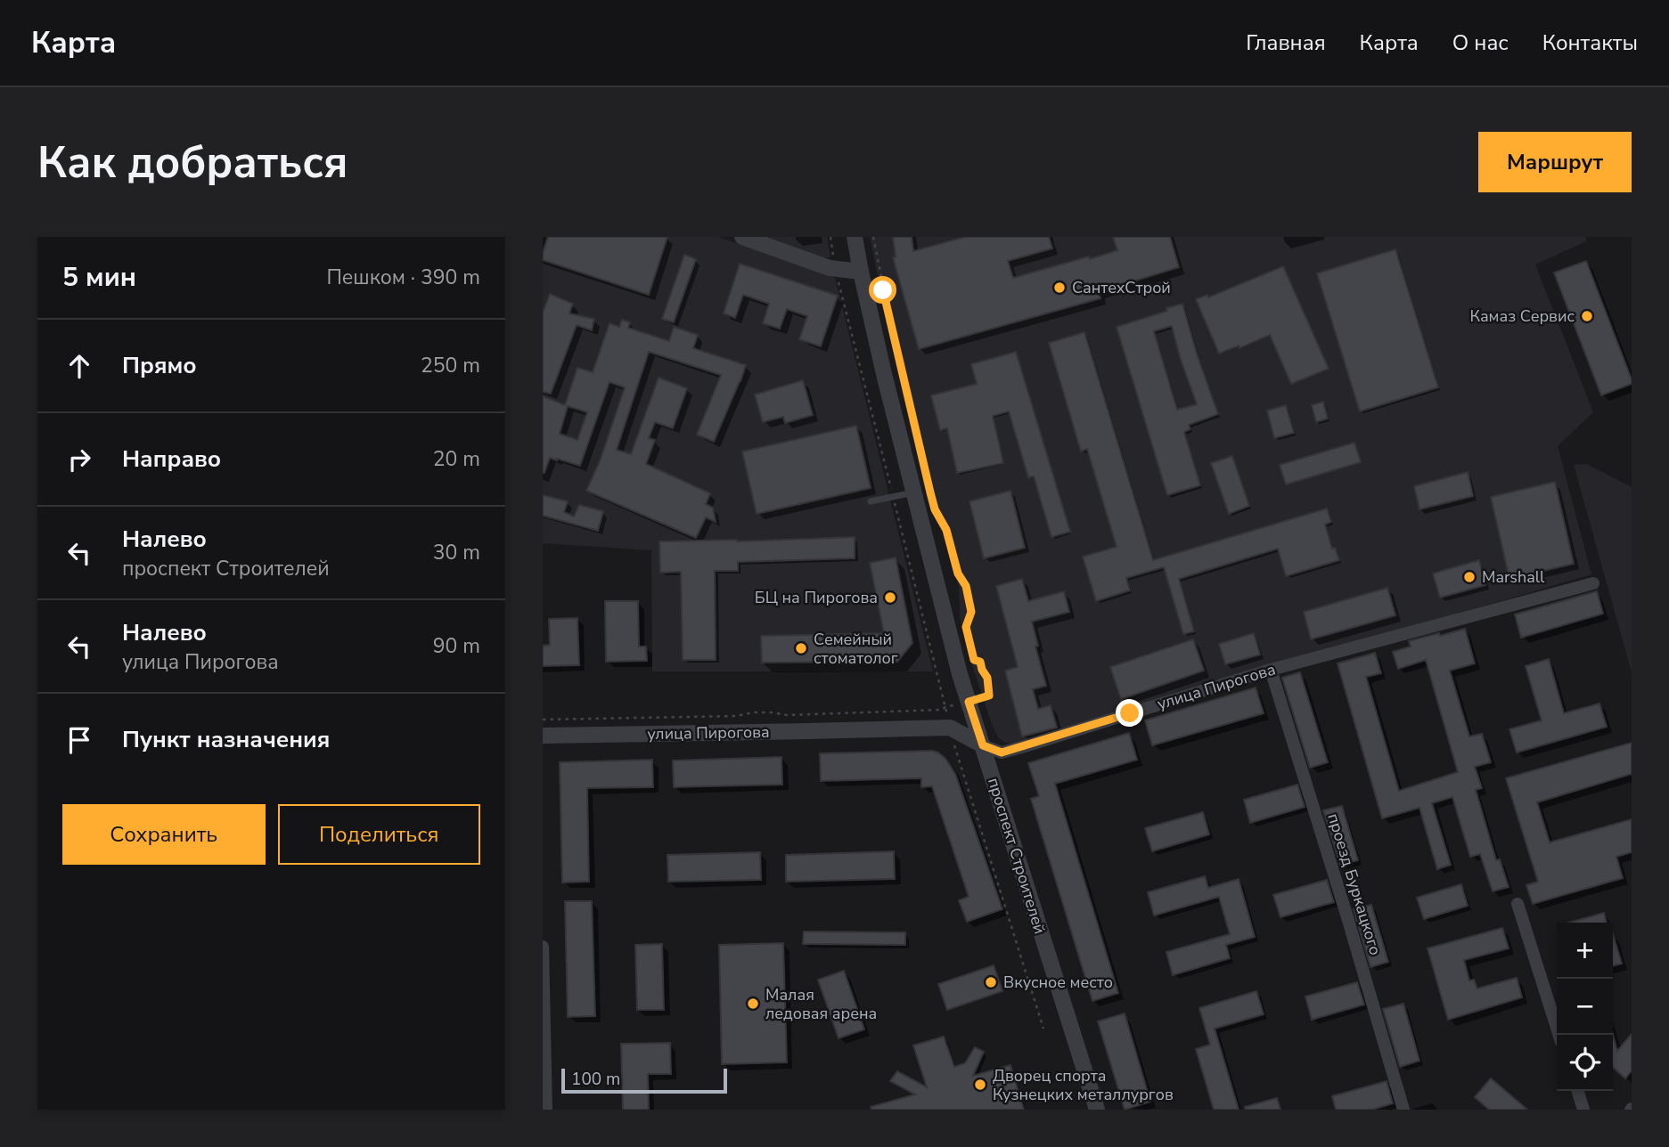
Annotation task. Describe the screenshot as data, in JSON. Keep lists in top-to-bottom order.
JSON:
{
  "streets": {
    "street": ["улица Пирогова", "проспект Строителей", "проезд Буркацкого"]
  },
  "crossings": [
    ["улица Пирогова", "проспект Строителей"],
    ["улица Пирогова", "проезд Буркацкого"]
  ],
  "places": [
    "СантехСтрой",
    "Камаз Сервис",
    "Marshall",
    "БЦ на Пирогова",
    "Семейный стоматолог",
    "Вкусное место",
    "Малая ледовая арена",
    "Дворец спорта Кузнецких металлургов"
  ],
  "scale_bar": "100 m",
  "page": {
    "header": "Карта",
    "nav": [
      "Главная",
      "Карта",
      "О нас",
      "Контакты"
    ],
    "buttons": [
      "Маршрут",
      ["Сохранить", "Поделиться"]
    ],
    "title": "Как добраться",
    "heading": ["5 мин", "Пешком · 390 m"],
    "list": [
      ["Прямо", "250 m"],
      ["Направо", "20 m"],
      ["Налево", "проспект Строителей", "30 m"],
      ["Налево", "улица Пирогова", "90 m"],
      "Пункт назначения"
    ],
    "map_buttons": ["+", "−"],
    "scale": "100 m"
  }
}
